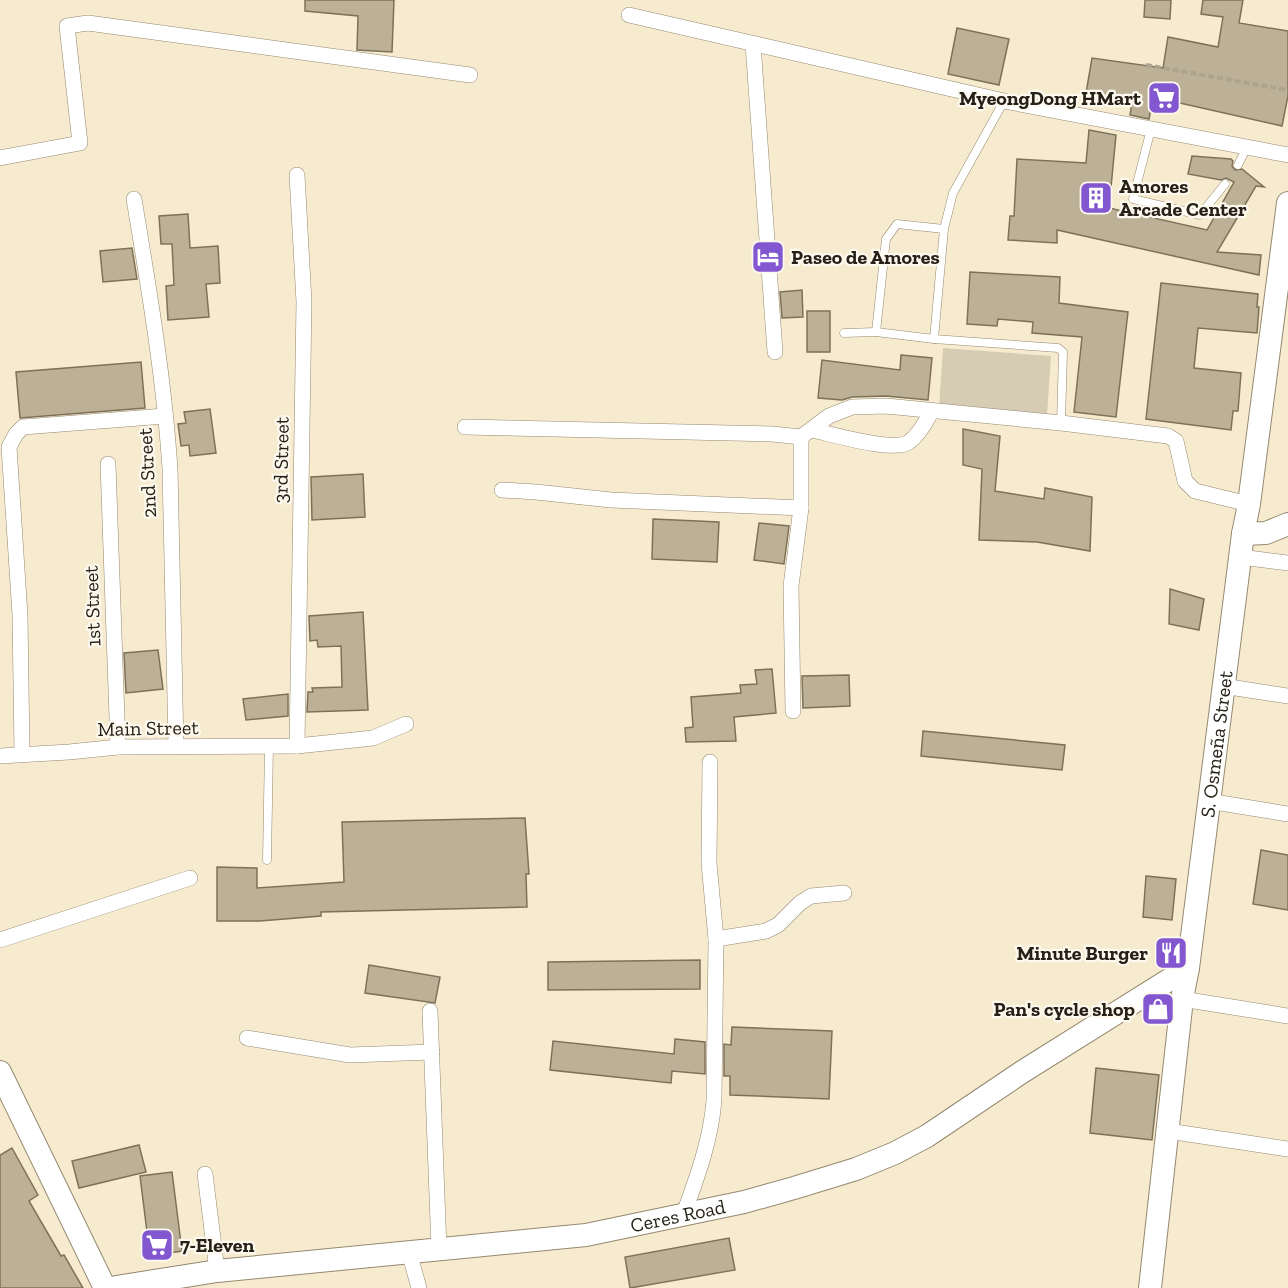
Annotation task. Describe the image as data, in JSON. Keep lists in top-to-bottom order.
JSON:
{
  "streets": {
    "street": [
      "3rd Street",
      "2nd Street",
      "1st Street",
      "Main Street",
      "S. Osmeña Street",
      "Ceres Road"
    ]
  },
  "crossings": [
    ["3rd Street", "Main Street"],
    ["2nd Street", "Main Street"],
    ["1st Street", "Main Street"],
    ["S. Osmeña Street", "Ceres Road"]
  ],
  "places": {
    "supermarket": ["MyeongDong HMart", "7-Eleven"],
    "building": ["Amores Arcade Center"],
    "hotel": ["Paseo de Amores"],
    "restaurant": ["Minute Burger"],
    "shop": ["Pan's cycle shop"]
  }
}
